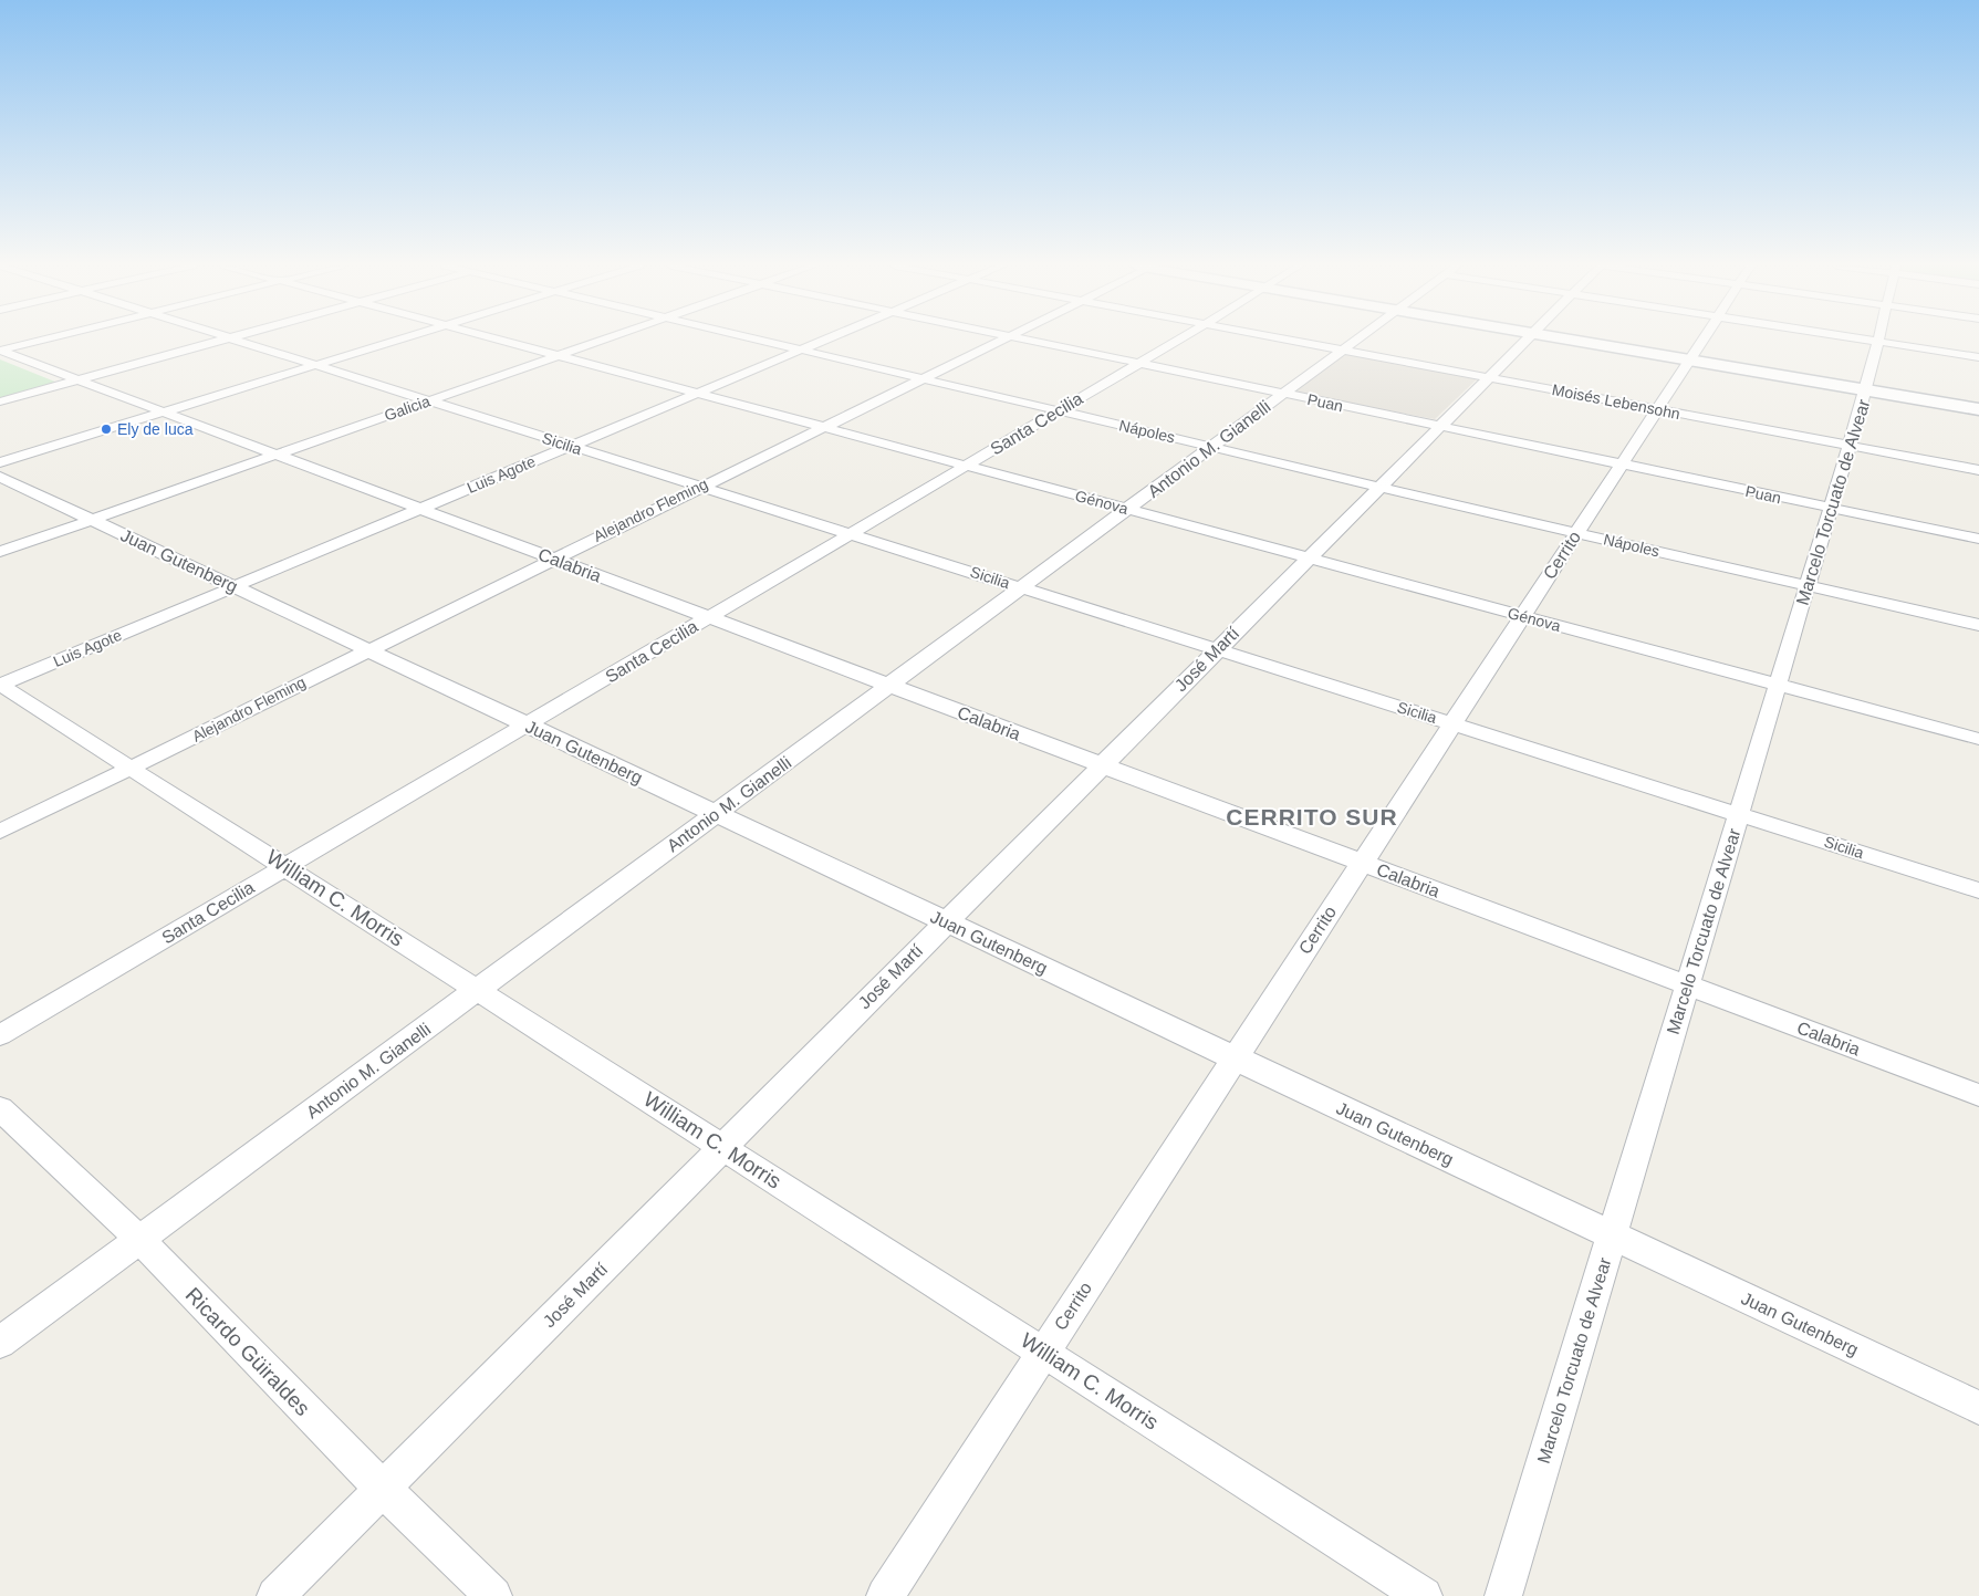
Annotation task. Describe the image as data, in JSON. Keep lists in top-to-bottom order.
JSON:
{
  "streets": {
    "street": [
      "Moisés Lebensohn",
      "Puan",
      "Galicia",
      "Santa Cecilia",
      "Nápoles",
      "Sicilia",
      "Antonio M. Gianelli",
      "Luis Agote",
      "Génova",
      "Marcelo Torcuato de Alvear",
      "Alejandro Fleming",
      "Cerrito",
      "Juan Gutenberg",
      "Calabria",
      "José Martí",
      "William C. Morris",
      "Ricardo Güiraldes"
    ]
  },
  "crossings": [
    ["Moisés Lebensohn", "Antonio M. Gianelli"],
    ["Moisés Lebensohn", "Marcelo Torcuato de Alvear"],
    ["Moisés Lebensohn", "Cerrito"],
    ["Moisés Lebensohn", "José Martí"],
    ["Puan", "Santa Cecilia"],
    ["Puan", "Antonio M. Gianelli"],
    ["Puan", "Marcelo Torcuato de Alvear"],
    ["Puan", "Cerrito"],
    ["Puan", "José Martí"],
    ["Galicia", "Sicilia"],
    ["Galicia", "Génova"],
    ["Galicia", "Juan Gutenberg"],
    ["Galicia", "Calabria"],
    ["Santa Cecilia", "Nápoles"],
    ["Santa Cecilia", "Sicilia"],
    ["Santa Cecilia", "Génova"],
    ["Santa Cecilia", "Juan Gutenberg"],
    ["Santa Cecilia", "Calabria"],
    ["Santa Cecilia", "William C. Morris"],
    ["Nápoles", "Antonio M. Gianelli"],
    ["Nápoles", "Luis Agote"],
    ["Nápoles", "Marcelo Torcuato de Alvear"],
    ["Nápoles", "Alejandro Fleming"],
    ["Nápoles", "Cerrito"],
    ["Nápoles", "José Martí"],
    ["Sicilia", "Antonio M. Gianelli"],
    ["Sicilia", "Luis Agote"],
    ["Sicilia", "Marcelo Torcuato de Alvear"],
    ["Sicilia", "Alejandro Fleming"],
    ["Sicilia", "Cerrito"],
    ["Sicilia", "José Martí"],
    ["Antonio M. Gianelli", "Génova"],
    ["Antonio M. Gianelli", "Juan Gutenberg"],
    ["Antonio M. Gianelli", "Calabria"],
    ["Antonio M. Gianelli", "William C. Morris"],
    ["Antonio M. Gianelli", "Ricardo Güiraldes"],
    ["Luis Agote", "Génova"],
    ["Luis Agote", "Juan Gutenberg"],
    ["Luis Agote", "Calabria"],
    ["Luis Agote", "William C. Morris"],
    ["Génova", "Marcelo Torcuato de Alvear"],
    ["Génova", "Alejandro Fleming"],
    ["Génova", "Cerrito"],
    ["Génova", "José Martí"],
    ["Marcelo Torcuato de Alvear", "Juan Gutenberg"],
    ["Marcelo Torcuato de Alvear", "Calabria"],
    ["Alejandro Fleming", "Juan Gutenberg"],
    ["Alejandro Fleming", "Calabria"],
    ["Alejandro Fleming", "William C. Morris"],
    ["Cerrito", "Juan Gutenberg"],
    ["Cerrito", "Calabria"],
    ["Cerrito", "William C. Morris"],
    ["Juan Gutenberg", "José Martí"],
    ["Calabria", "José Martí"],
    ["José Martí", "William C. Morris"],
    ["José Martí", "Ricardo Güiraldes"]
  ],
  "districts": ["CERRITO SUR"],
  "places": ["Ely de luca"]
}
